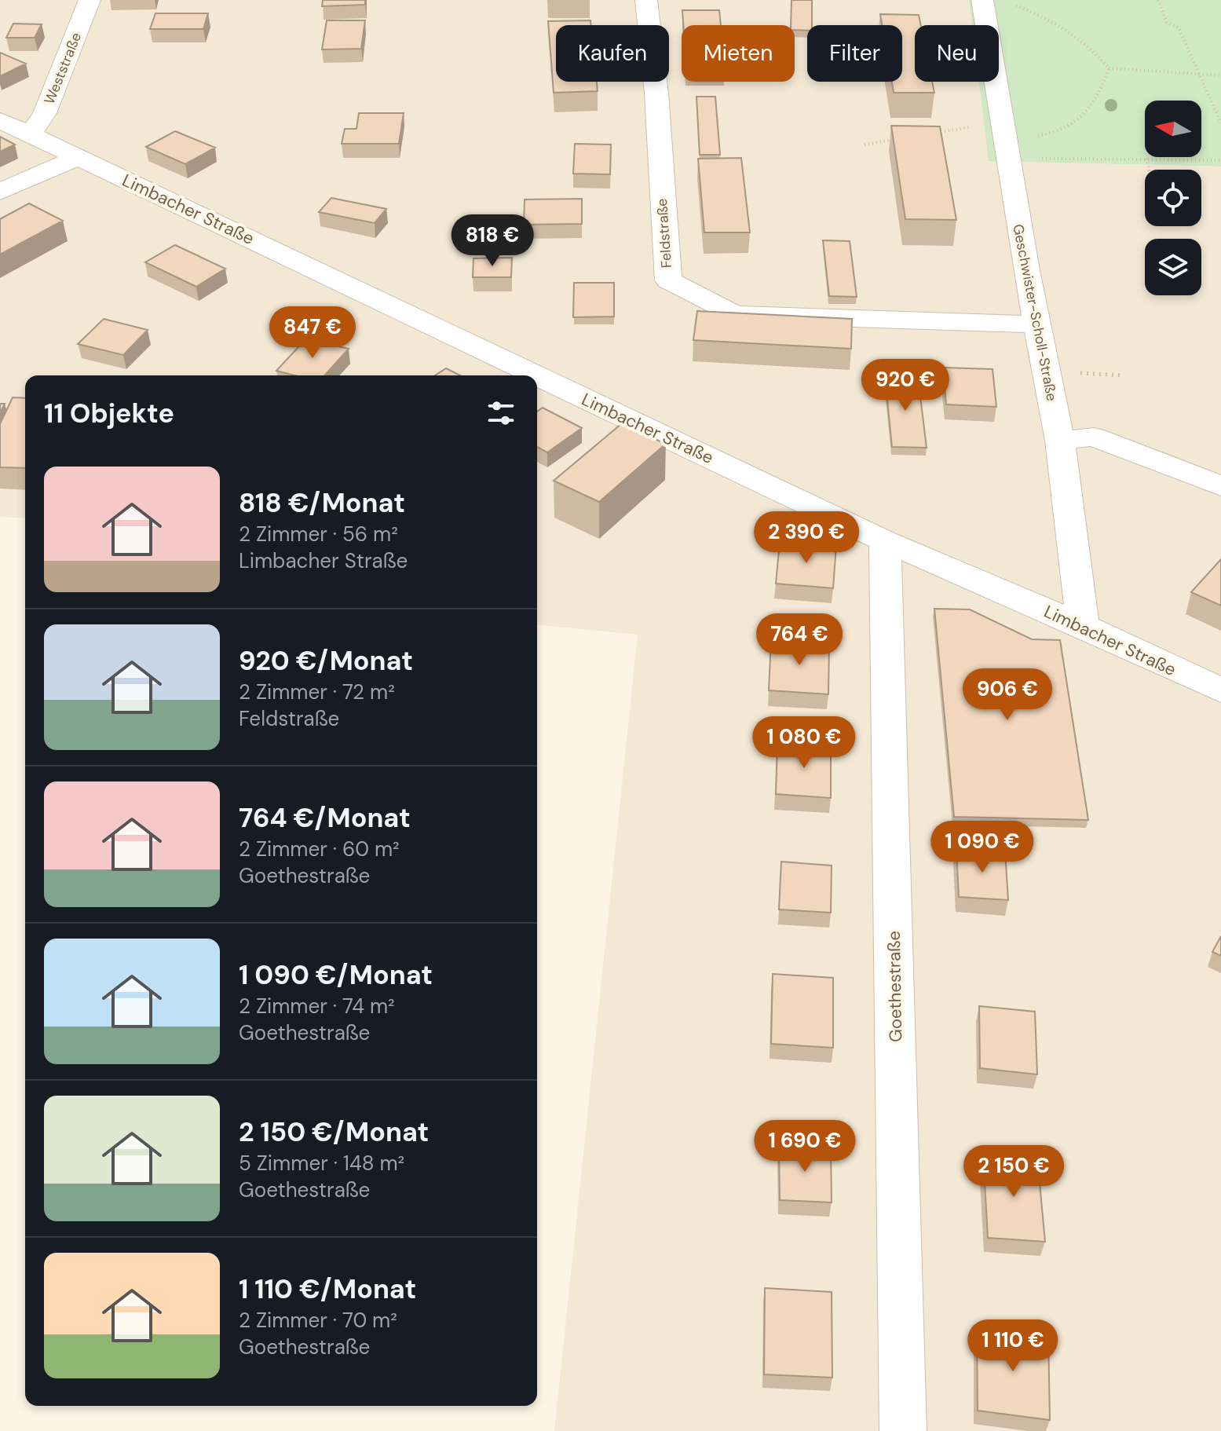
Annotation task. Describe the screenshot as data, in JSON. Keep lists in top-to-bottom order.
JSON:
{
  "streets": {
    "street": [
      "Weststraße",
      "Limbacher Straße",
      "Feldstraße",
      "Geschwister-Scholl-Straße",
      "Goethestraße"
    ]
  },
  "crossings": [
    ["Weststraße", "Limbacher Straße"],
    ["Limbacher Straße", "Geschwister-Scholl-Straße"],
    ["Limbacher Straße", "Goethestraße"],
    ["Feldstraße", "Geschwister-Scholl-Straße"]
  ],
  "north": "left",
  "page": {
    "chip": [
      "Kaufen",
      "Mieten",
      "Filter",
      "Neu"
    ],
    "price": [
      "818 €",
      "847 €",
      "920 €",
      "2 390 €",
      "764 €",
      "906 €",
      "1 080 €",
      "1 090 €",
      "1 690 €",
      "2 150 €",
      "1 110 €"
    ],
    "heading": "11 Objekte",
    "list": [
      {
        "name": "818 €/Monat",
        "note": "2 Zimmer · 56 m² · Limbacher Straße"
      },
      {
        "name": "920 €/Monat",
        "note": "2 Zimmer · 72 m² · Feldstraße"
      },
      {
        "name": "764 €/Monat",
        "note": "2 Zimmer · 60 m² · Goethestraße"
      },
      {
        "name": "1 090 €/Monat",
        "note": "2 Zimmer · 74 m² · Goethestraße"
      },
      {
        "name": "2 150 €/Monat",
        "note": "5 Zimmer · 148 m² · Goethestraße"
      },
      {
        "name": "1 110 €/Monat",
        "note": "2 Zimmer · 70 m² · Goethestraße"
      }
    ]
  }
}
